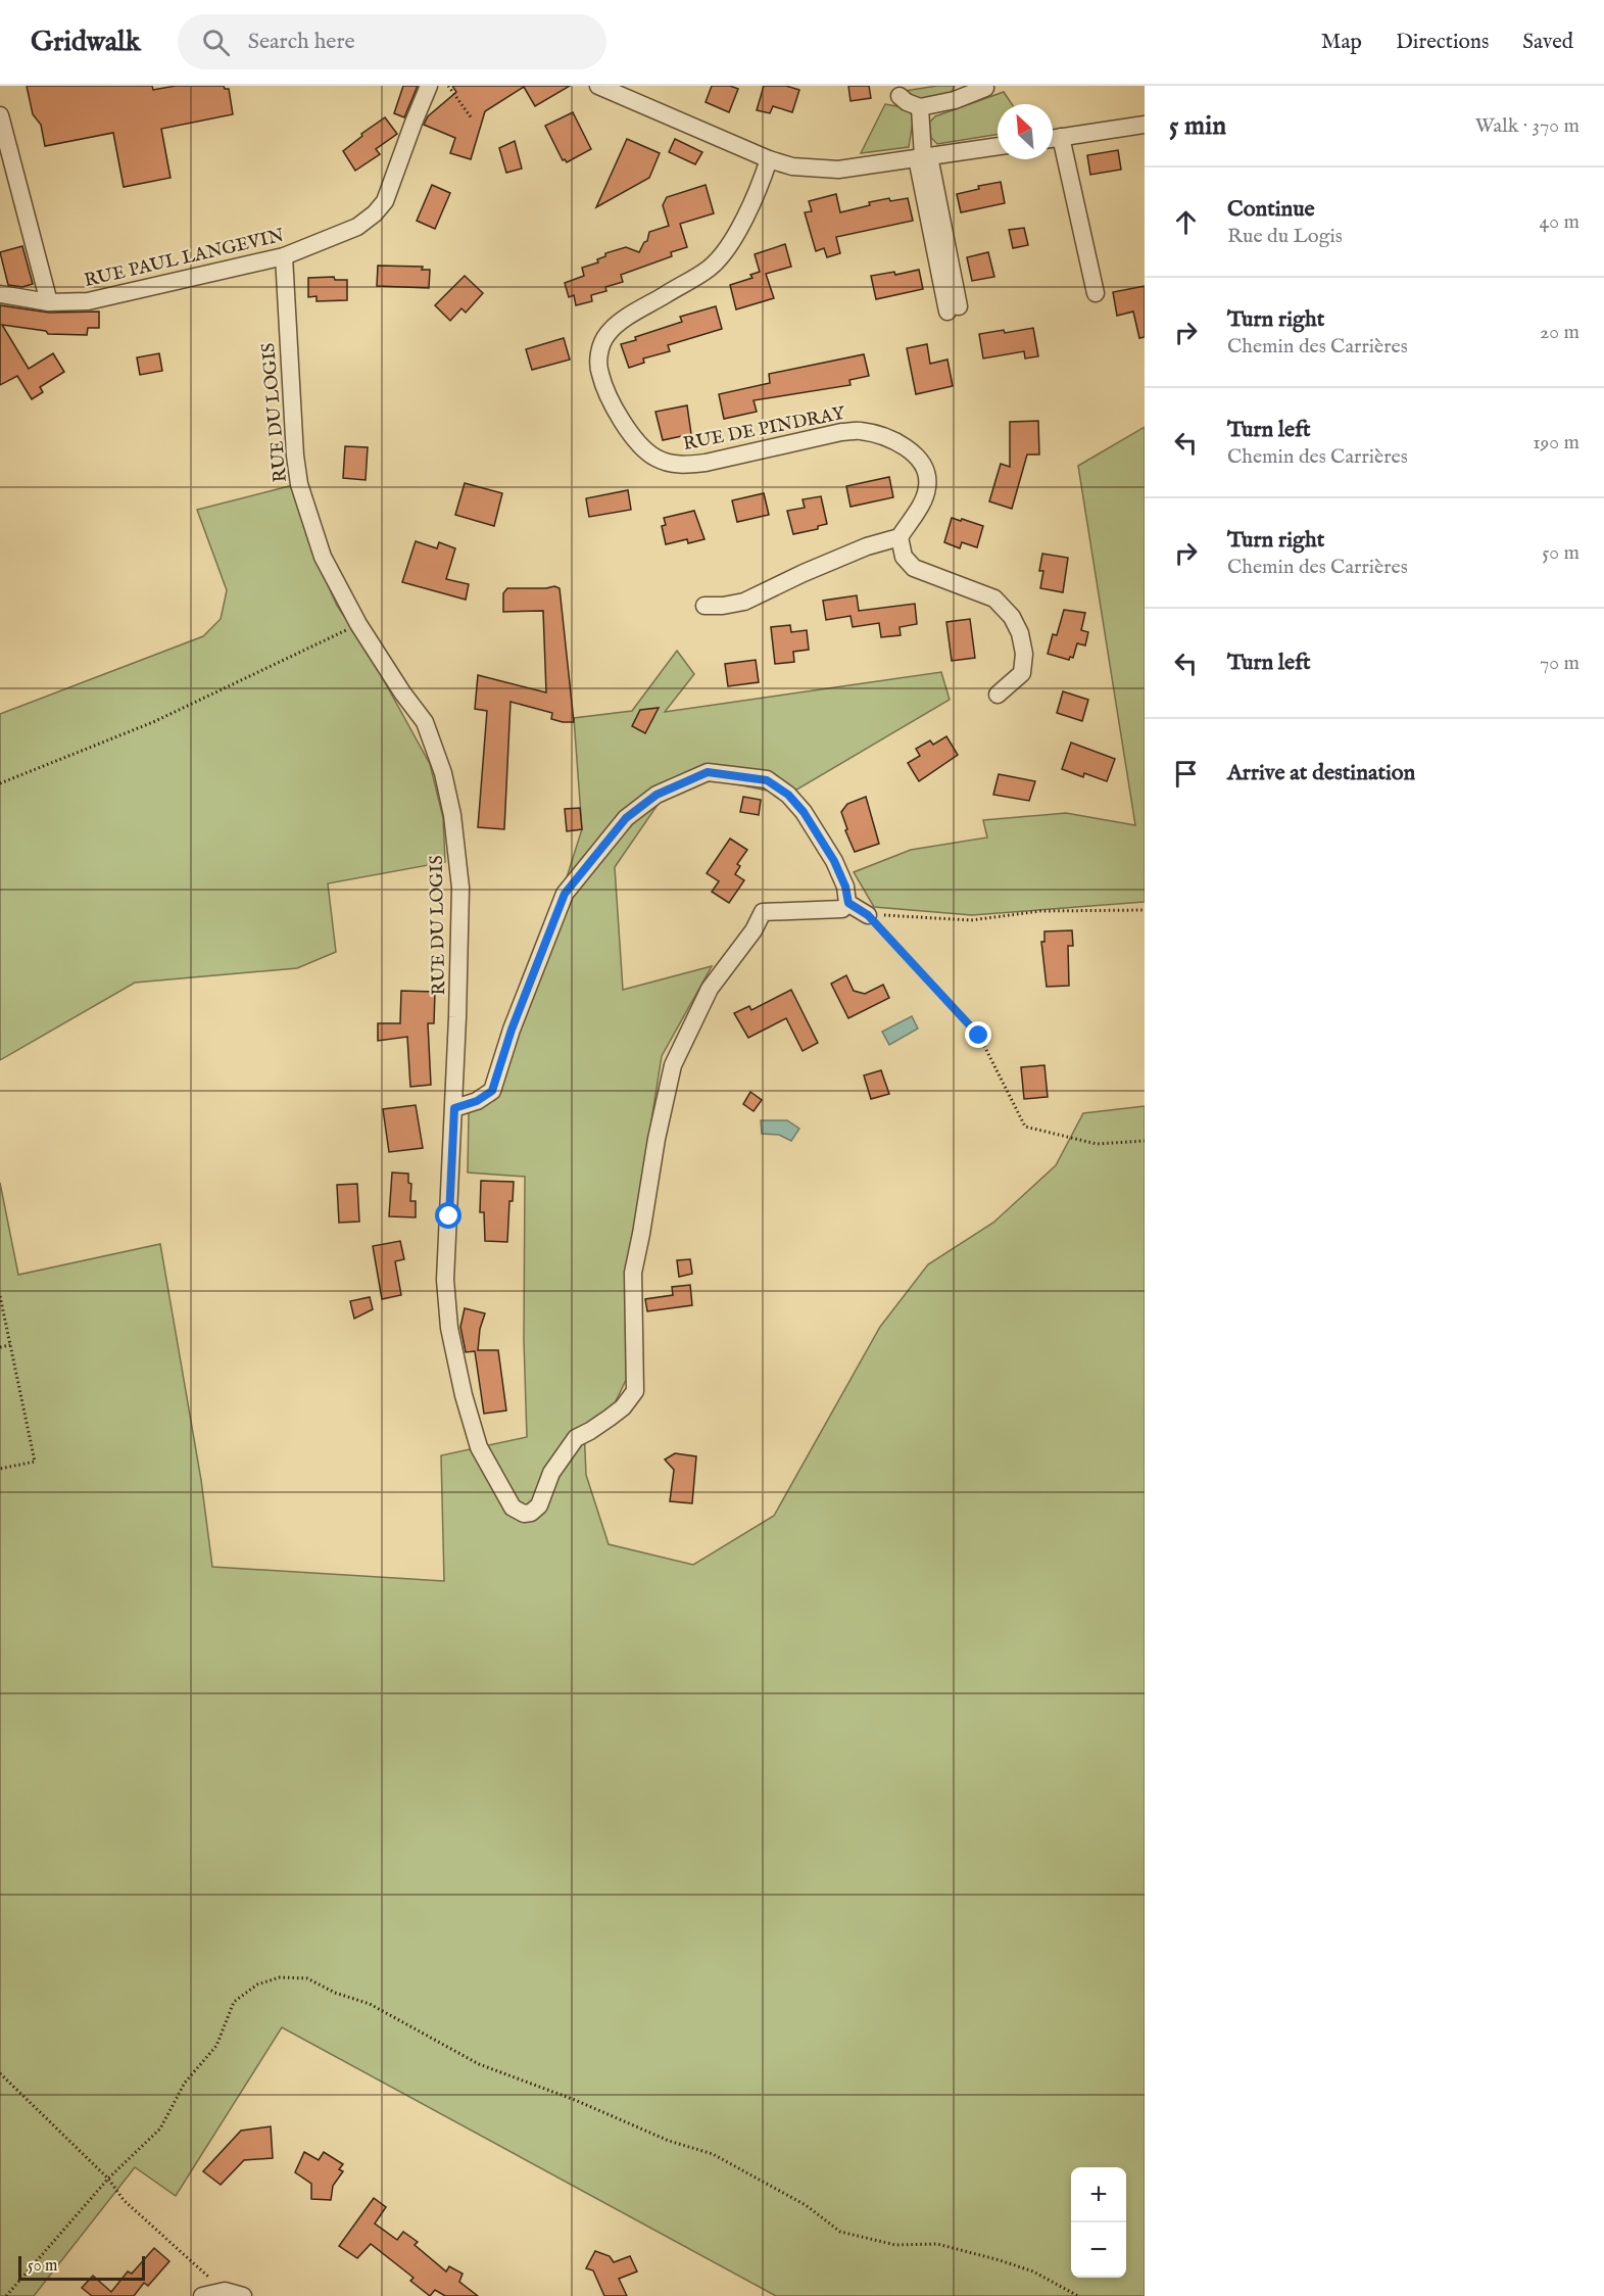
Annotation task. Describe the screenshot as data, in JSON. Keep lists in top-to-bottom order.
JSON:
{
  "streets": {
    "street": ["RUE PAUL LANGEVIN", "RUE DU LOGIS", "RUE DE PINDRAY"]
  },
  "crossings": [
    ["RUE PAUL LANGEVIN", "RUE DU LOGIS"]
  ],
  "scale_bar": "50 m",
  "north": "top left",
  "page": {
    "header": "Gridwalk",
    "search": "Search here",
    "nav": ["Map", "Directions", "Saved"],
    "heading": ["5 min", "Walk · 370 m"],
    "list": [
      ["Continue", "Rue du Logis", "40 m"],
      ["Turn right", "Chemin des Carrières", "20 m"],
      ["Turn left", "Chemin des Carrières", "190 m"],
      ["Turn right", "Chemin des Carrières", "50 m"],
      ["Turn left", "70 m"],
      "Arrive at destination"
    ],
    "map_buttons": ["+", "−"],
    "scale": "50 m"
  }
}
